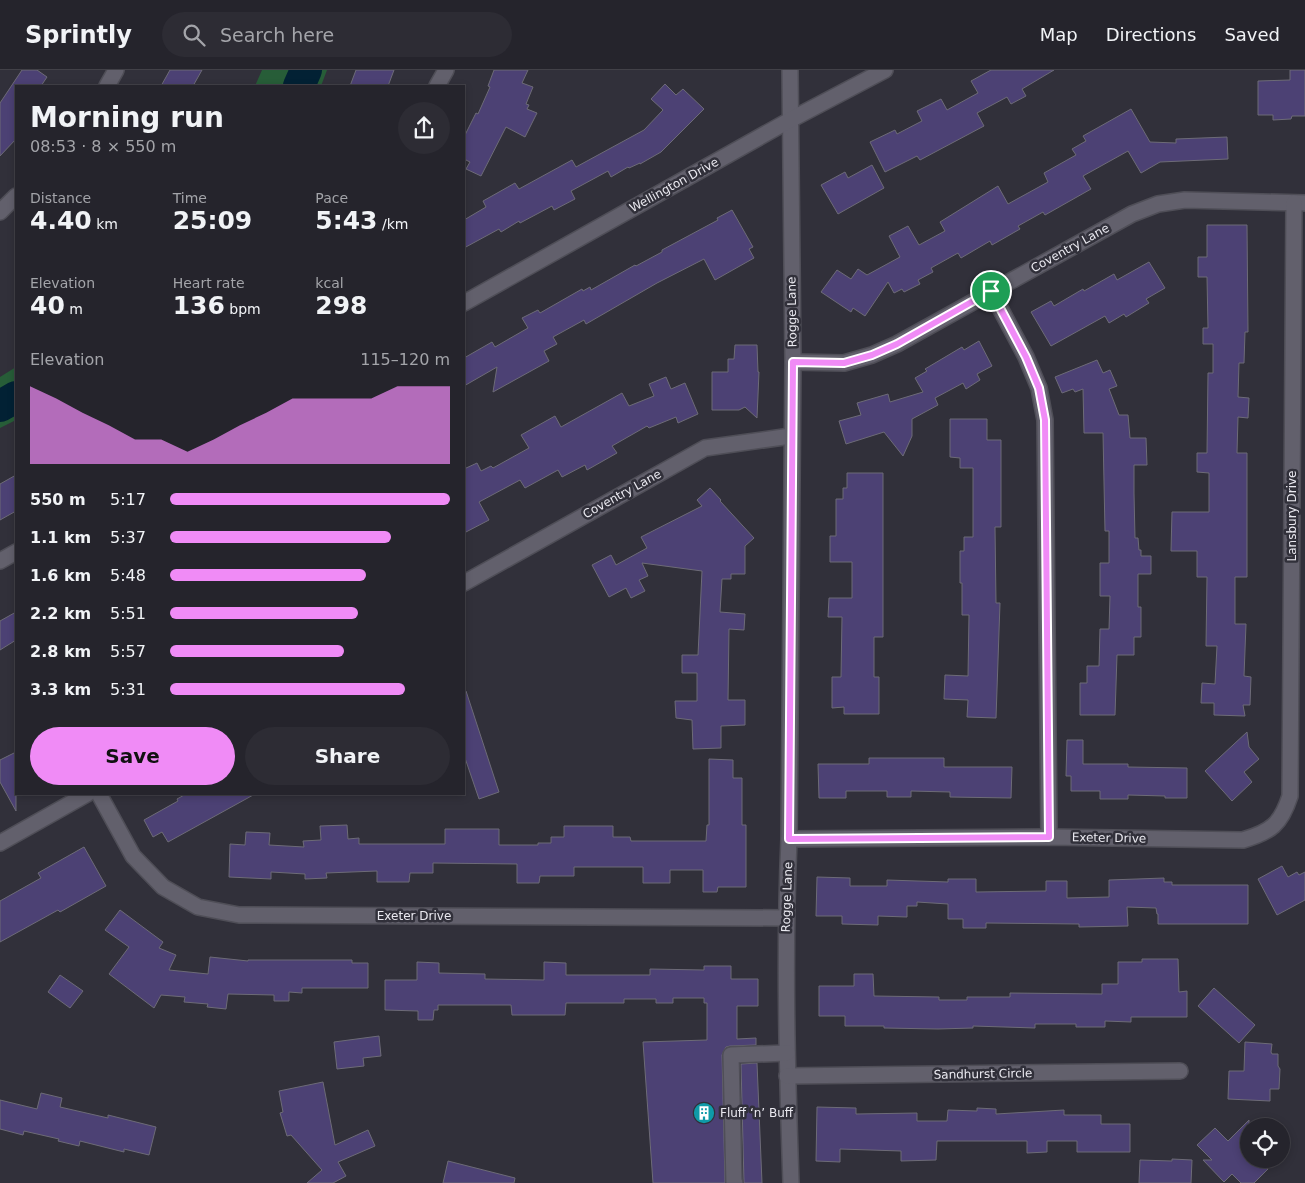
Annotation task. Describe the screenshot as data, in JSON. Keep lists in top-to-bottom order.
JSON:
{
  "streets": {
    "street": [
      "Wellington Drive",
      "Coventry Lane",
      "Rogge Lane",
      "Lansbury Drive",
      "Exeter Drive",
      "Sandhurst Circle"
    ]
  },
  "crossings": [
    ["Wellington Drive", "Rogge Lane"],
    ["Coventry Lane", "Rogge Lane"],
    ["Coventry Lane", "Lansbury Drive"],
    ["Rogge Lane", "Exeter Drive"],
    ["Rogge Lane", "Sandhurst Circle"],
    ["Lansbury Drive", "Exeter Drive"]
  ],
  "places": {
    "building": ["Fluff ‘n’ Buff"]
  },
  "page": {
    "header": "Sprintly",
    "search": "Search here",
    "nav": ["Map", "Directions", "Saved"],
    "heading": ["Morning run", "08:53 · 8 × 550 m"],
    "stats": [
      ["Distance", "4.40 km"],
      ["Time", "25:09"],
      ["Pace", "5:43 /km"],
      ["Elevation", "40 m"],
      ["Heart rate", "136 bpm"],
      ["kcal", "298"]
    ],
    "chart": ["Elevation", "115–120 m"],
    "list": [
      {
        "name": "550 m",
        "note": "5:17"
      },
      {
        "name": "1.1 km",
        "note": "5:37"
      },
      {
        "name": "1.6 km",
        "note": "5:48"
      },
      {
        "name": "2.2 km",
        "note": "5:51"
      },
      {
        "name": "2.8 km",
        "note": "5:57"
      },
      {
        "name": "3.3 km",
        "note": "5:31"
      }
    ],
    "buttons": ["Save", "Share"]
  }
}
